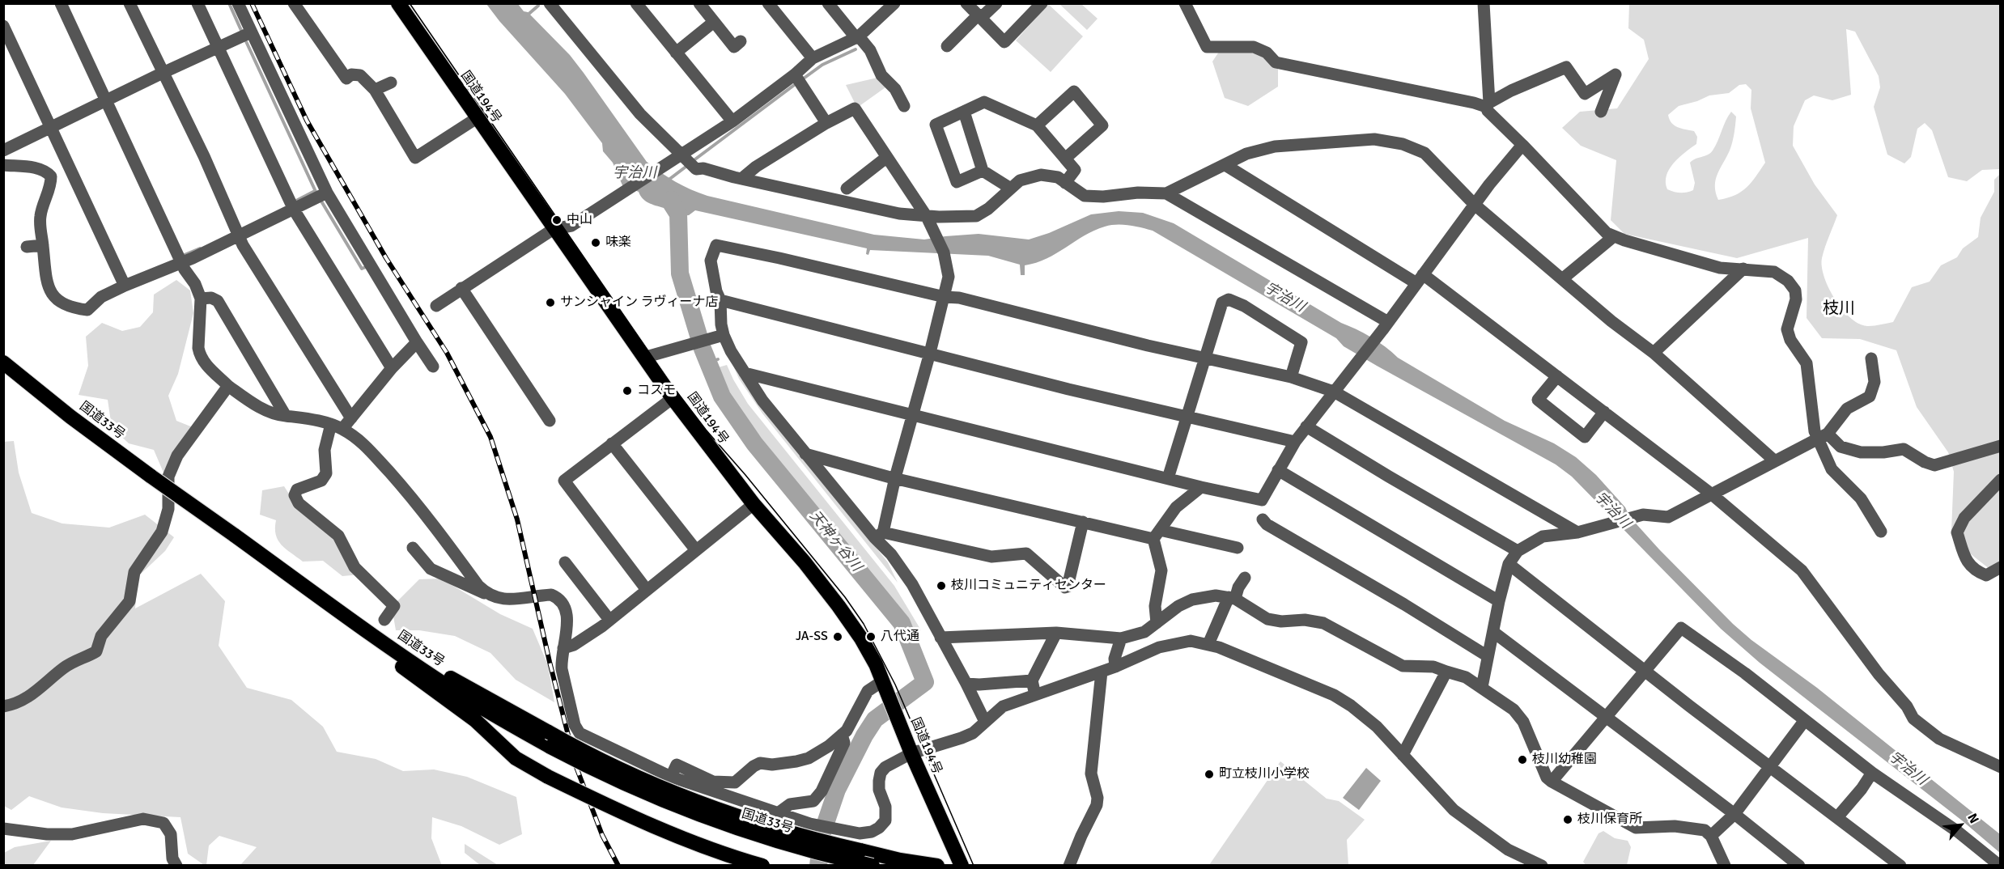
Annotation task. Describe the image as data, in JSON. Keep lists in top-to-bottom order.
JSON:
{
  "streets": {
    "highway": ["国道194号", "国道33号"]
  },
  "districts": ["枝川"],
  "water": ["宇治川", "天神ヶ谷川"],
  "places": [
    "中山",
    "味楽",
    "サンシャイン ラヴィーナ店",
    "コスモ",
    "枝川コミュニティセンター",
    "JA-SS",
    "八代通",
    "枝川幼稚園",
    "町立枝川小学校",
    "枝川保育所"
  ],
  "north": "top right"
}
